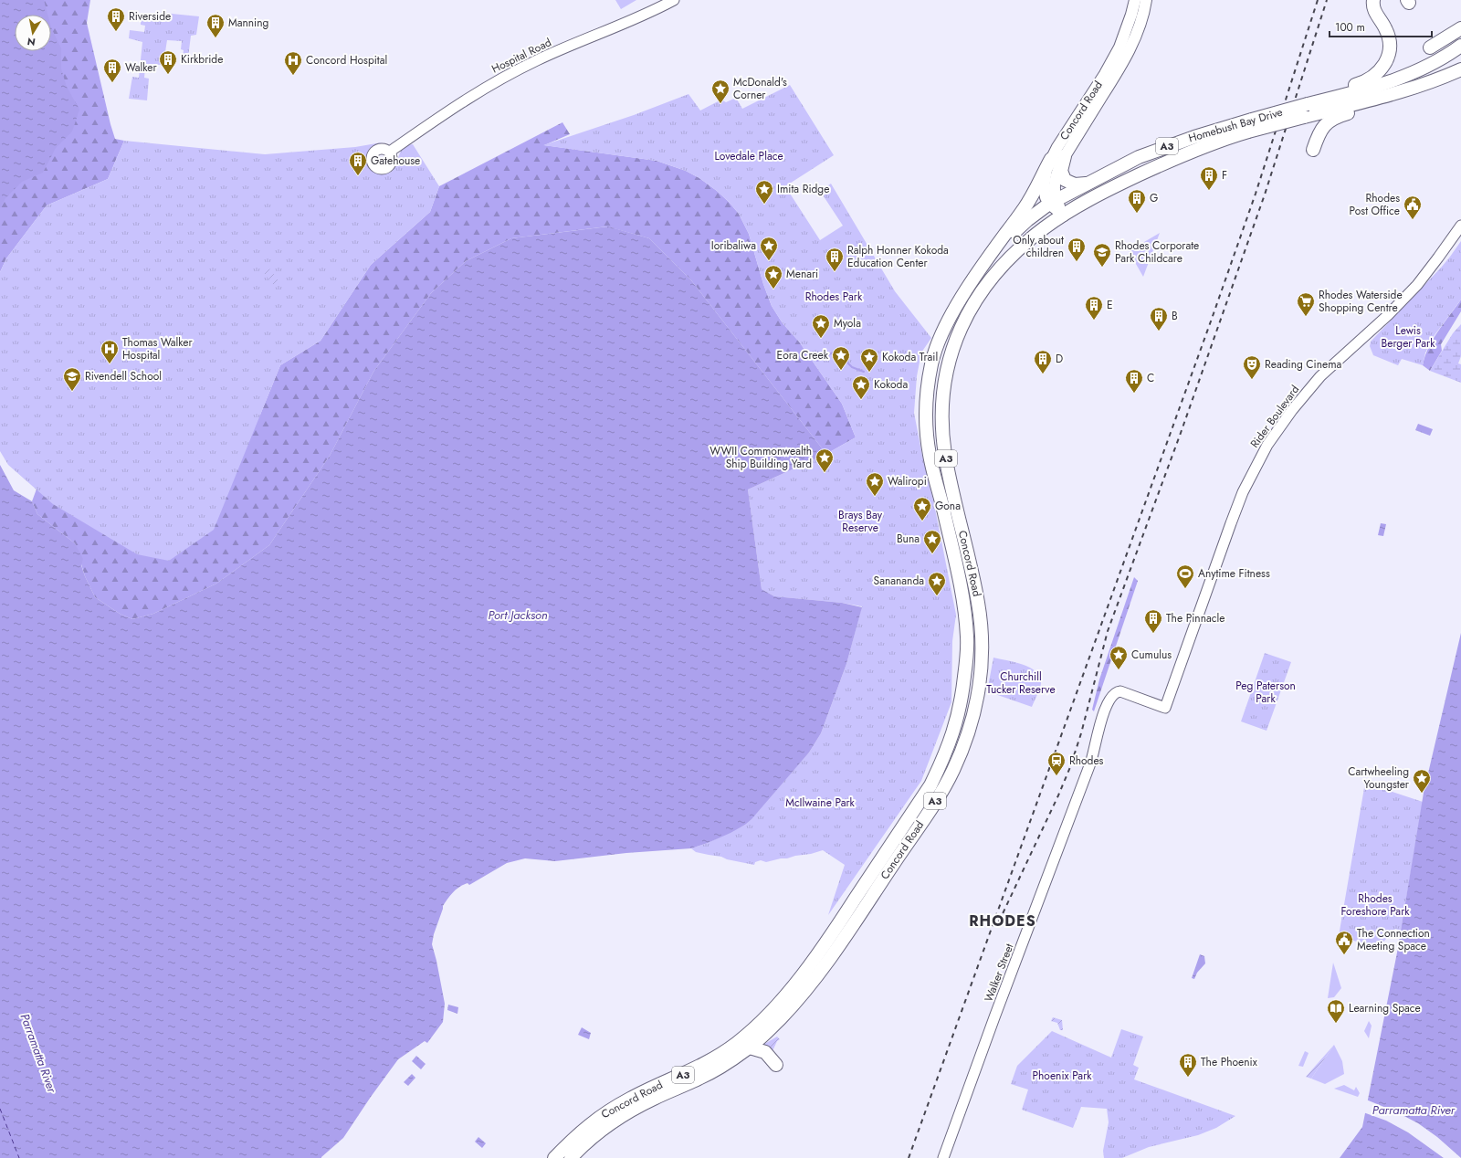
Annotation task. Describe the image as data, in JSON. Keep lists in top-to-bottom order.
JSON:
{
  "streets": {
    "highway": ["Concord Road", "Homebush Bay Drive", "A3"],
    "street": ["Hospital Road", "Rider Boulevard", "Walker Street"]
  },
  "crossings": [
    ["Concord Road", "Homebush Bay Drive"],
    ["Rider Boulevard", "Walker Street"]
  ],
  "districts": ["RHODES"],
  "water": ["Port Jackson", "Parramatta River"],
  "parks": [
    "Lovedale Place",
    "Rhodes Park",
    "Lewis Berger Park",
    "Brays Bay Reserve",
    "Churchill Tucker Reserve",
    "Peg Paterson Park",
    "McIlwaine Park",
    "Rhodes Foreshore Park",
    "Phoenix Park"
  ],
  "places": {
    "building": [
      "Riverside",
      "Manning",
      "Kirkbride",
      "Walker",
      "Gatehouse",
      "F",
      "G",
      "Only about children",
      "Ralph Honner Kokoda Education Center",
      "E",
      "B",
      "D",
      "C",
      "The Pinnacle",
      "The Phoenix"
    ],
    "hospital": ["Concord Hospital", "Thomas Walker Hospital"],
    "place": [
      "McDonald's Corner",
      "Imita Ridge",
      "Ioribaliwa",
      "Menari",
      "Myola",
      "Eora Creek",
      "Kokoda Trail",
      "Kokoda",
      "WWII Commonwealth Ship Building Yard",
      "Waliropi",
      "Gona",
      "Buna",
      "Sanananda",
      "Cumulus",
      "Cartwheeling Youngster"
    ],
    "public building": ["Rhodes Post Office", "The Connection Meeting Space"],
    "school or university": ["Rhodes Corporate Park Childcare", "Rivendell School"],
    "supermarket": ["Rhodes Waterside Shopping Centre"],
    "theatre": ["Reading Cinema"],
    "sports": ["Anytime Fitness"],
    "station": ["Rhodes"],
    "library": ["Learning Space"]
  },
  "scale_bar": "100 m",
  "north": "bottom"
}
